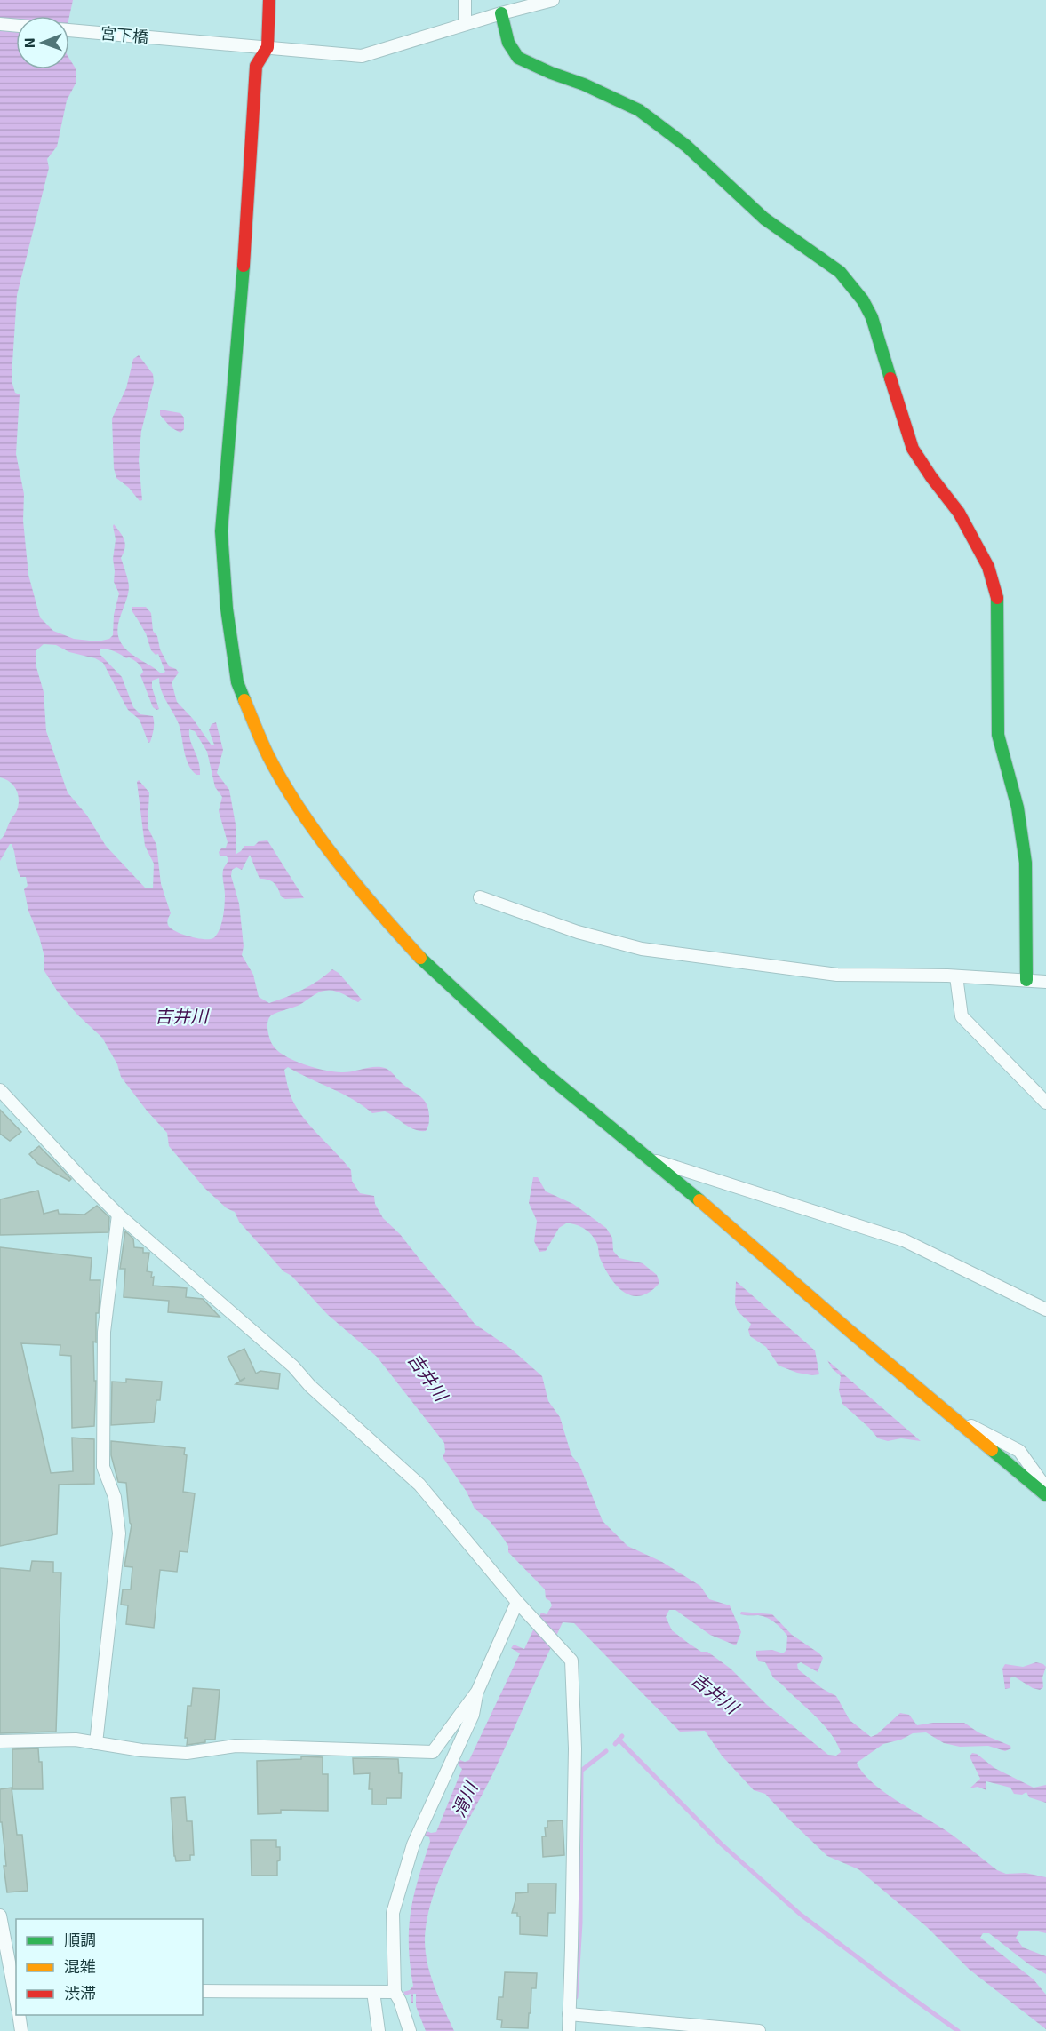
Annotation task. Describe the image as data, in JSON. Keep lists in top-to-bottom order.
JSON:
{
  "streets": {
    "street": ["宮下橋"]
  },
  "water": ["吉井川", "滑川"],
  "legend": ["順調", "混雑", "渋滞"],
  "north": "left"
}
